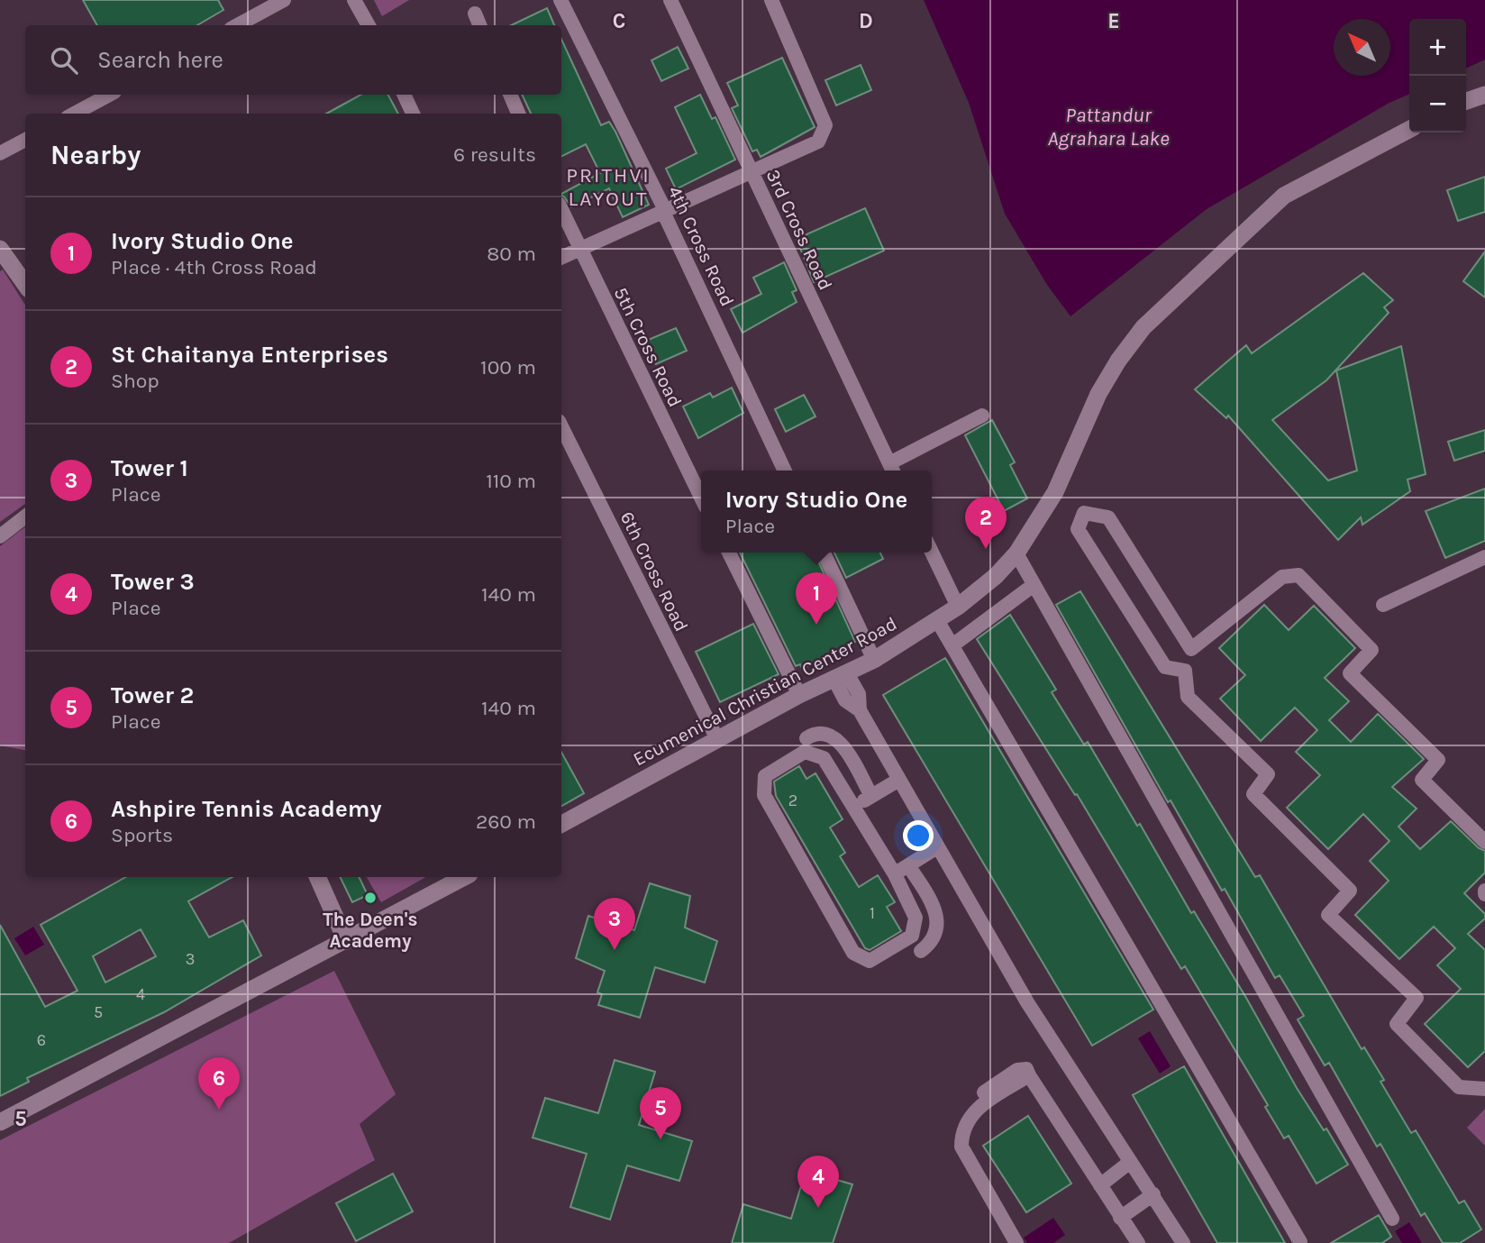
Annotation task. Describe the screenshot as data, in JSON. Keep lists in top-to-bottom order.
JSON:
{
  "streets": {
    "street": [
      "3rd Cross Road",
      "4th Cross Road",
      "5th Cross Road",
      "6th Cross Road",
      "Ecumenical Christian Center Road"
    ]
  },
  "crossings": [
    ["6th Cross Road", "Ecumenical Christian Center Road"]
  ],
  "districts": ["PRITHVI LAYOUT"],
  "water": ["Pattandur Agrahara Lake"],
  "places": ["The Deen's Academy"],
  "house_numbers": [
    "2",
    "1",
    "3",
    "4",
    "5",
    "6"
  ],
  "north": "top left",
  "page": {
    "map_buttons": ["+", "−"],
    "search": "Search here",
    "heading": ["Nearby", "6 results"],
    "list": [
      {
        "mark": "1",
        "name": "Ivory Studio One",
        "note": "Place · 4th Cross Road",
        "value": "80 m"
      },
      {
        "mark": "2",
        "name": "St Chaitanya Enterprises",
        "note": "Shop",
        "value": "100 m"
      },
      {
        "mark": "3",
        "name": "Tower 1",
        "note": "Place",
        "value": "110 m"
      },
      {
        "mark": "4",
        "name": "Tower 3",
        "note": "Place",
        "value": "140 m"
      },
      {
        "mark": "5",
        "name": "Tower 2",
        "note": "Place",
        "value": "140 m"
      },
      {
        "mark": "6",
        "name": "Ashpire Tennis Academy",
        "note": "Sports",
        "value": "260 m"
      }
    ],
    "popup": ["Ivory Studio One", "Place"],
    "pins": [
      "2",
      "1",
      "3",
      "6",
      "5",
      "4"
    ]
  },
  "grid": {
    "columns": ["C", "D", "E"],
    "rows": ["5"]
  }
}
